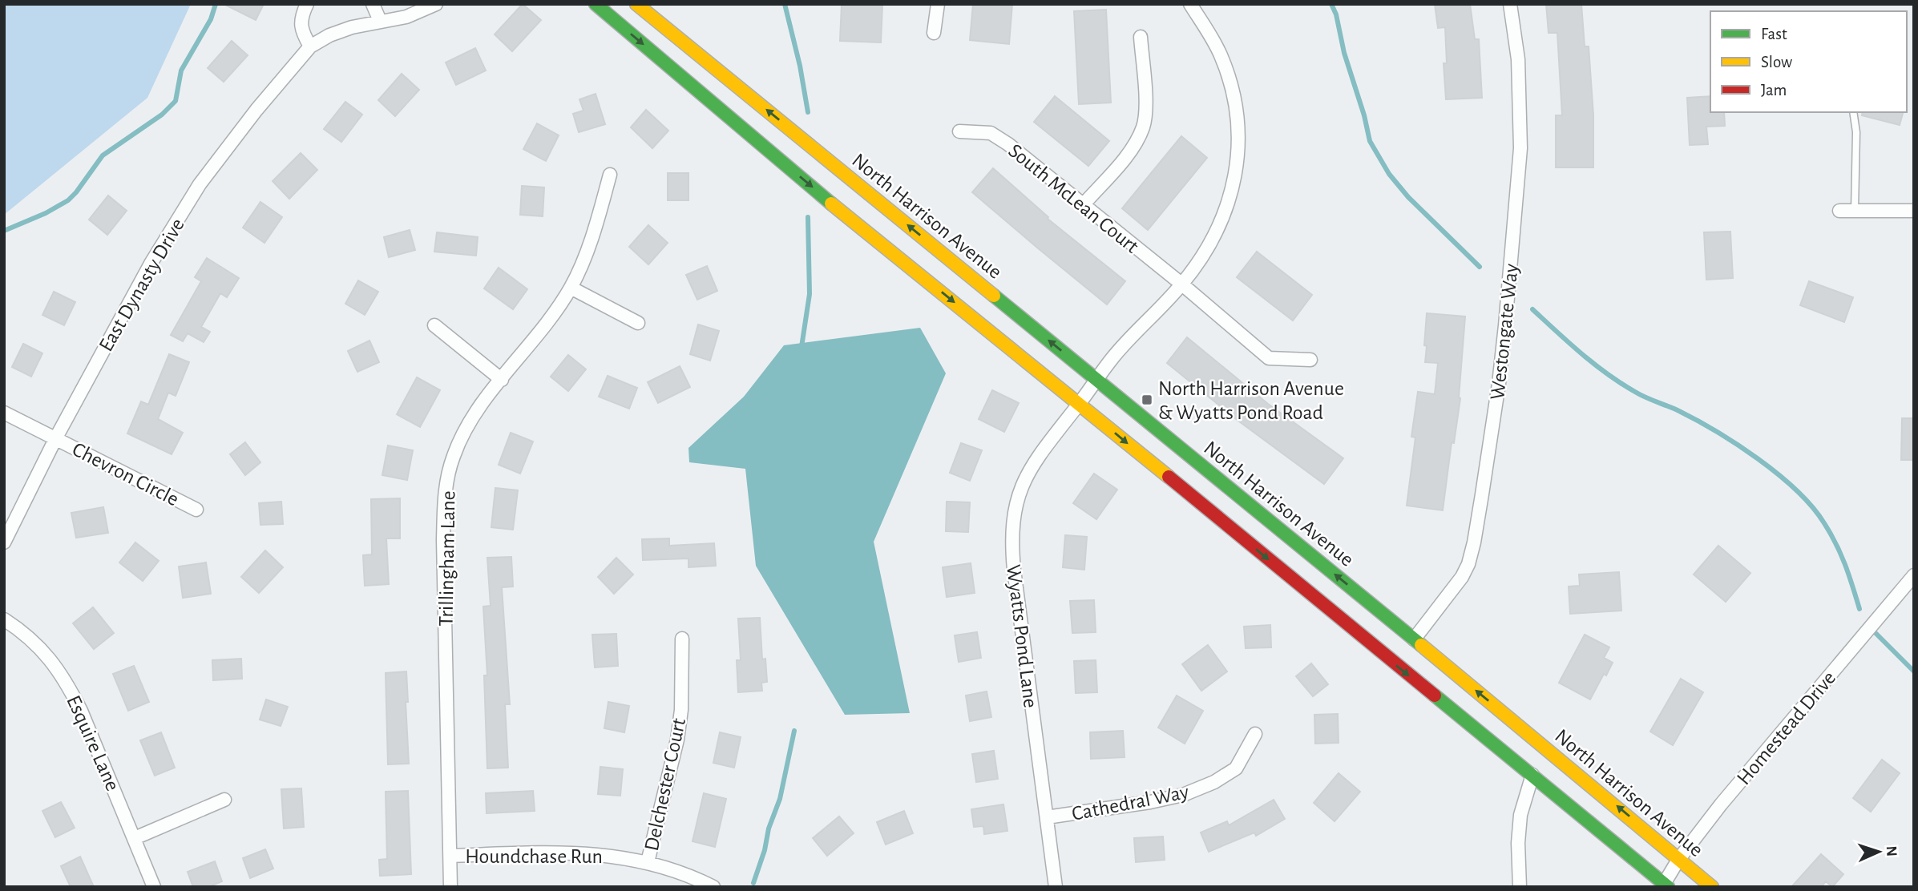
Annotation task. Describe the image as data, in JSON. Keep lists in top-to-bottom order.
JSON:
{
  "streets": {
    "main road": ["North Harrison Avenue"],
    "street": [
      "South McLean Court",
      "East Dynasty Drive",
      "Westongate Way",
      "Chevron Circle",
      "Trillingham Lane",
      "Wyatts Pond Lane",
      "Homestead Drive",
      "Esquire Lane",
      "Delchester Court",
      "Cathedral Way",
      "Houndchase Run"
    ]
  },
  "crossings": [
    ["South McLean Court", "Wyatts Pond Lane"],
    ["North Harrison Avenue", "Westongate Way"],
    ["North Harrison Avenue", "Wyatts Pond Lane"],
    ["North Harrison Avenue", "Homestead Drive"],
    ["East Dynasty Drive", "Chevron Circle"],
    ["Trillingham Lane", "Houndchase Run"],
    ["Wyatts Pond Lane", "Cathedral Way"],
    ["Delchester Court", "Houndchase Run"]
  ],
  "places": {
    "transit": ["North Harrison Avenue & Wyatts Pond Road"]
  },
  "legend": ["Fast", "Slow", "Jam"],
  "north": "right"
}
